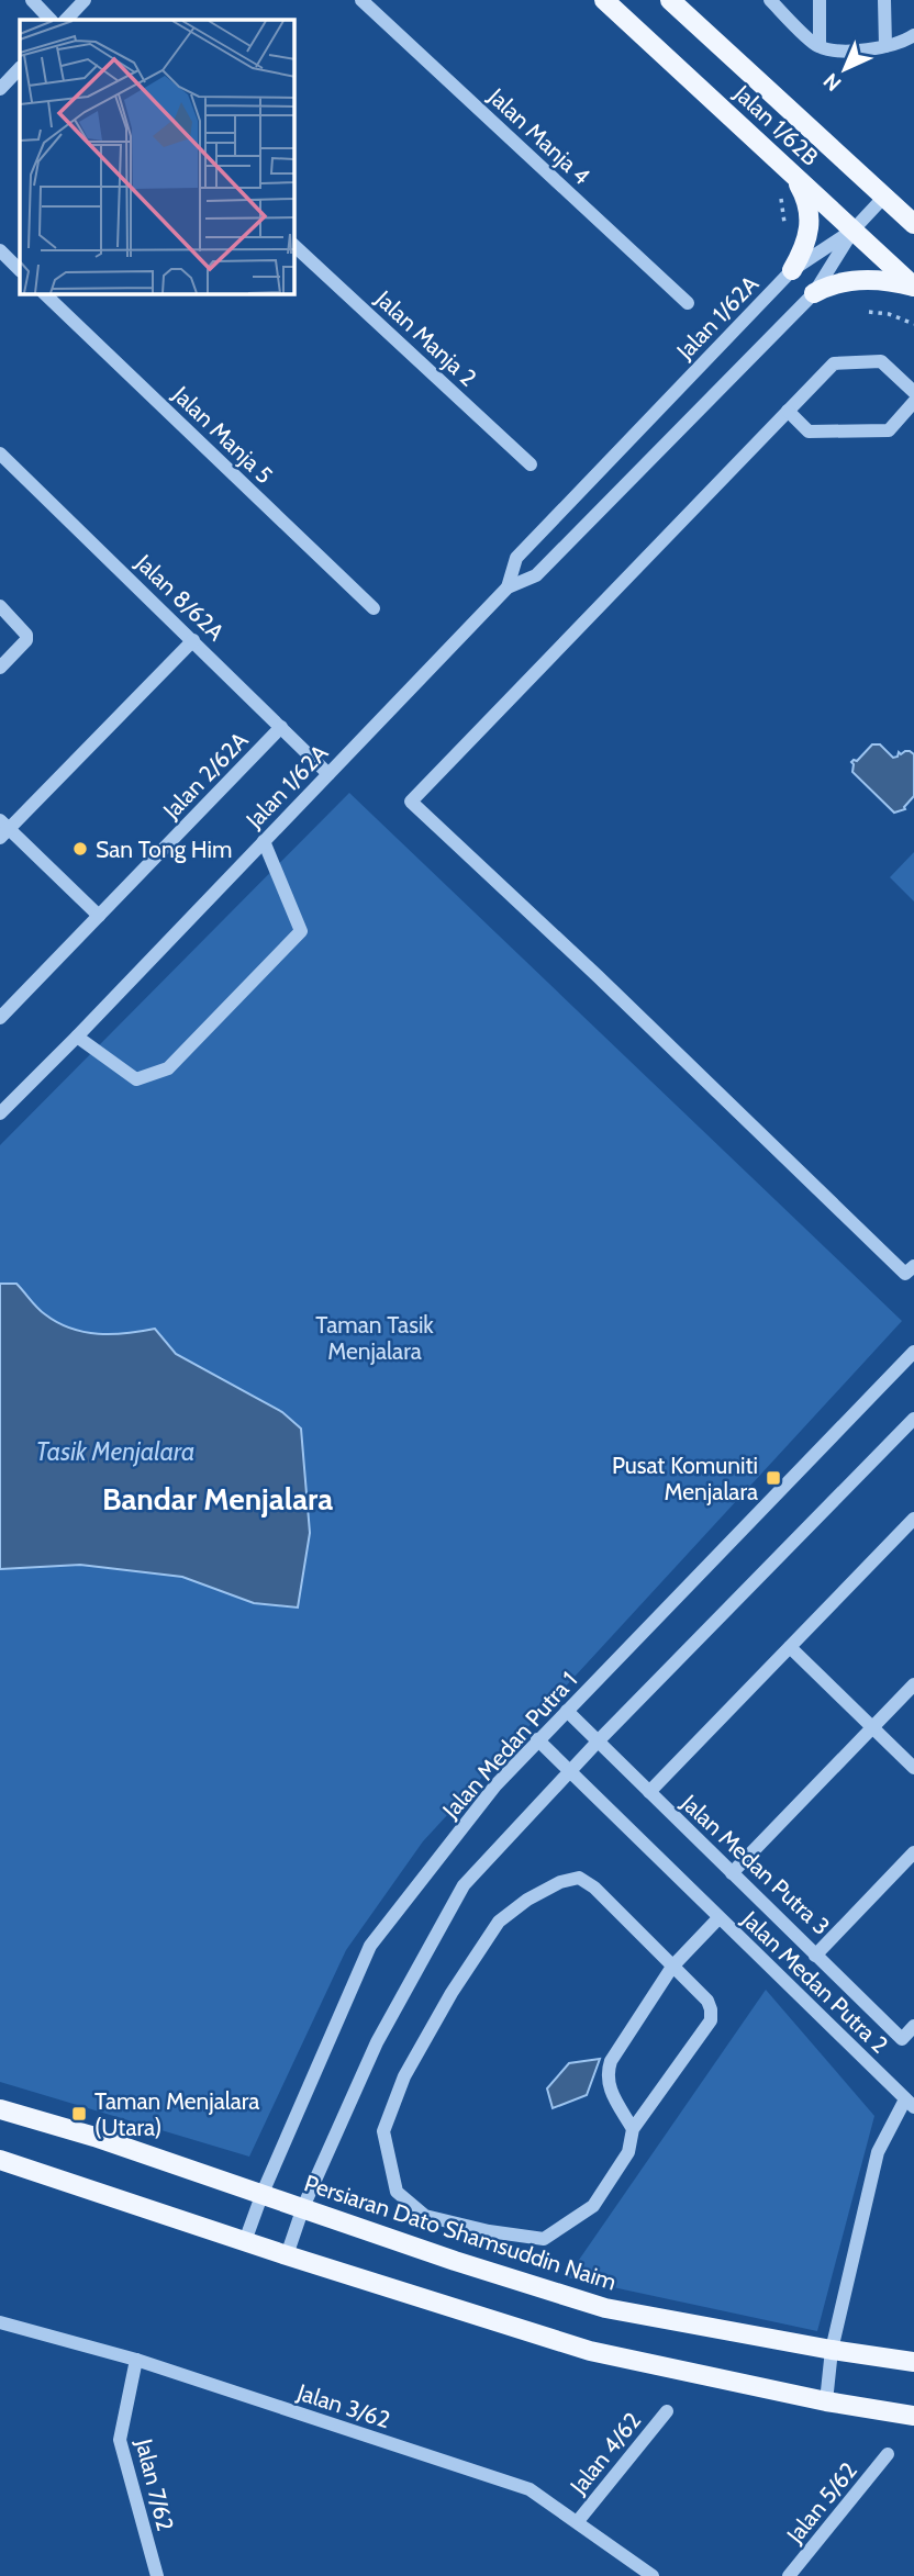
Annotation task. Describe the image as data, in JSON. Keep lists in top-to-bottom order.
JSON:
{
  "streets": {
    "main road": ["Jalan 1/62B", "Persiaran Dato Shamsuddin Naim"],
    "street": [
      "Jalan Manja 4",
      "Jalan 1/62A",
      "Jalan Manja 2",
      "Jalan Manja 5",
      "Jalan 8/62A",
      "Jalan 2/62A",
      "Jalan Medan Putra 1",
      "Jalan Medan Putra 3",
      "Jalan Medan Putra 2",
      "Jalan 3/62",
      "Jalan 4/62",
      "Jalan 7/62",
      "Jalan 5/62"
    ]
  },
  "crossings": [
    ["Jalan 1/62B", "Jalan 1/62A"],
    ["Jalan 1/62A", "Jalan 8/62A"],
    ["Jalan 8/62A", "Jalan 2/62A"],
    ["Jalan Medan Putra 1", "Jalan Medan Putra 3"],
    ["Jalan Medan Putra 1", "Jalan Medan Putra 2"],
    ["Jalan Medan Putra 1", "Persiaran Dato Shamsuddin Naim"],
    ["Jalan Medan Putra 2", "Persiaran Dato Shamsuddin Naim"],
    ["Jalan 3/62", "Jalan 4/62"],
    ["Jalan 3/62", "Jalan 7/62"]
  ],
  "districts": ["Bandar Menjalara"],
  "water": ["Tasik Menjalara"],
  "parks": ["Taman Tasik Menjalara"],
  "places": {
    "other": ["San Tong Him"],
    "transit": ["Pusat Komuniti Menjalara", "Taman Menjalara (Utara)"]
  },
  "north": "bottom left"
}
